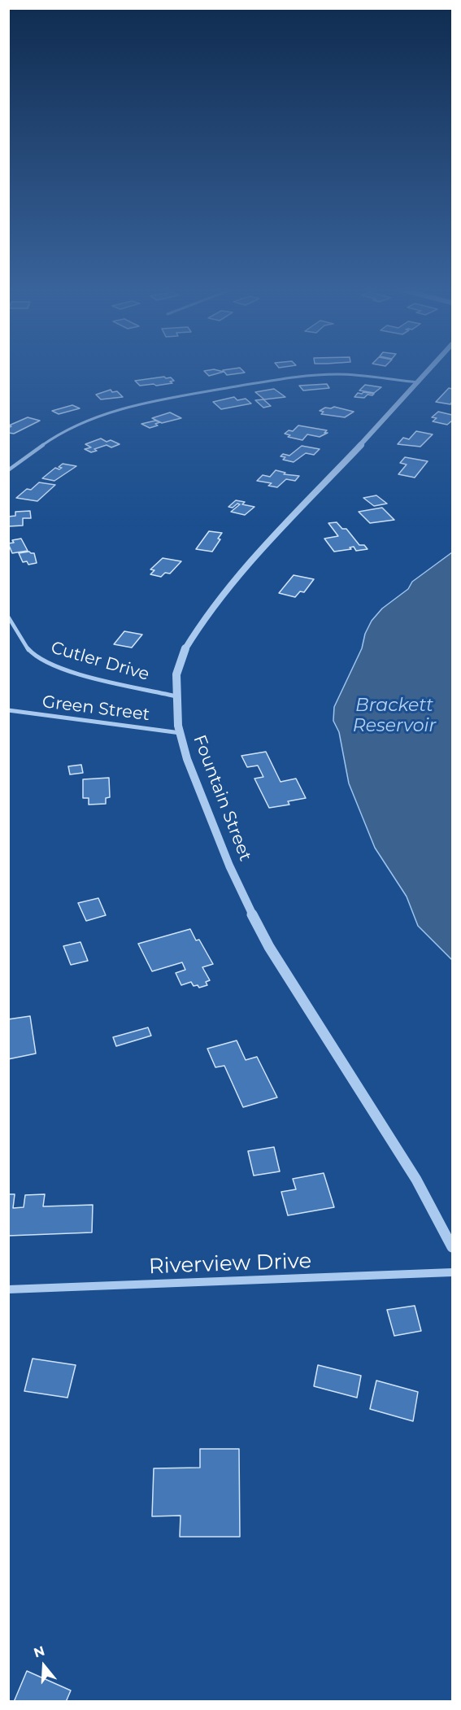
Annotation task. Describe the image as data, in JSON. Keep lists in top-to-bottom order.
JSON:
{
  "streets": {
    "street": [
      "Cutler Drive",
      "Green Street",
      "Fountain Street",
      "Riverview Drive"
    ]
  },
  "crossings": [
    ["Cutler Drive", "Fountain Street"],
    ["Green Street", "Fountain Street"]
  ],
  "water": ["Brackett Reservoir"],
  "north": "top"
}
